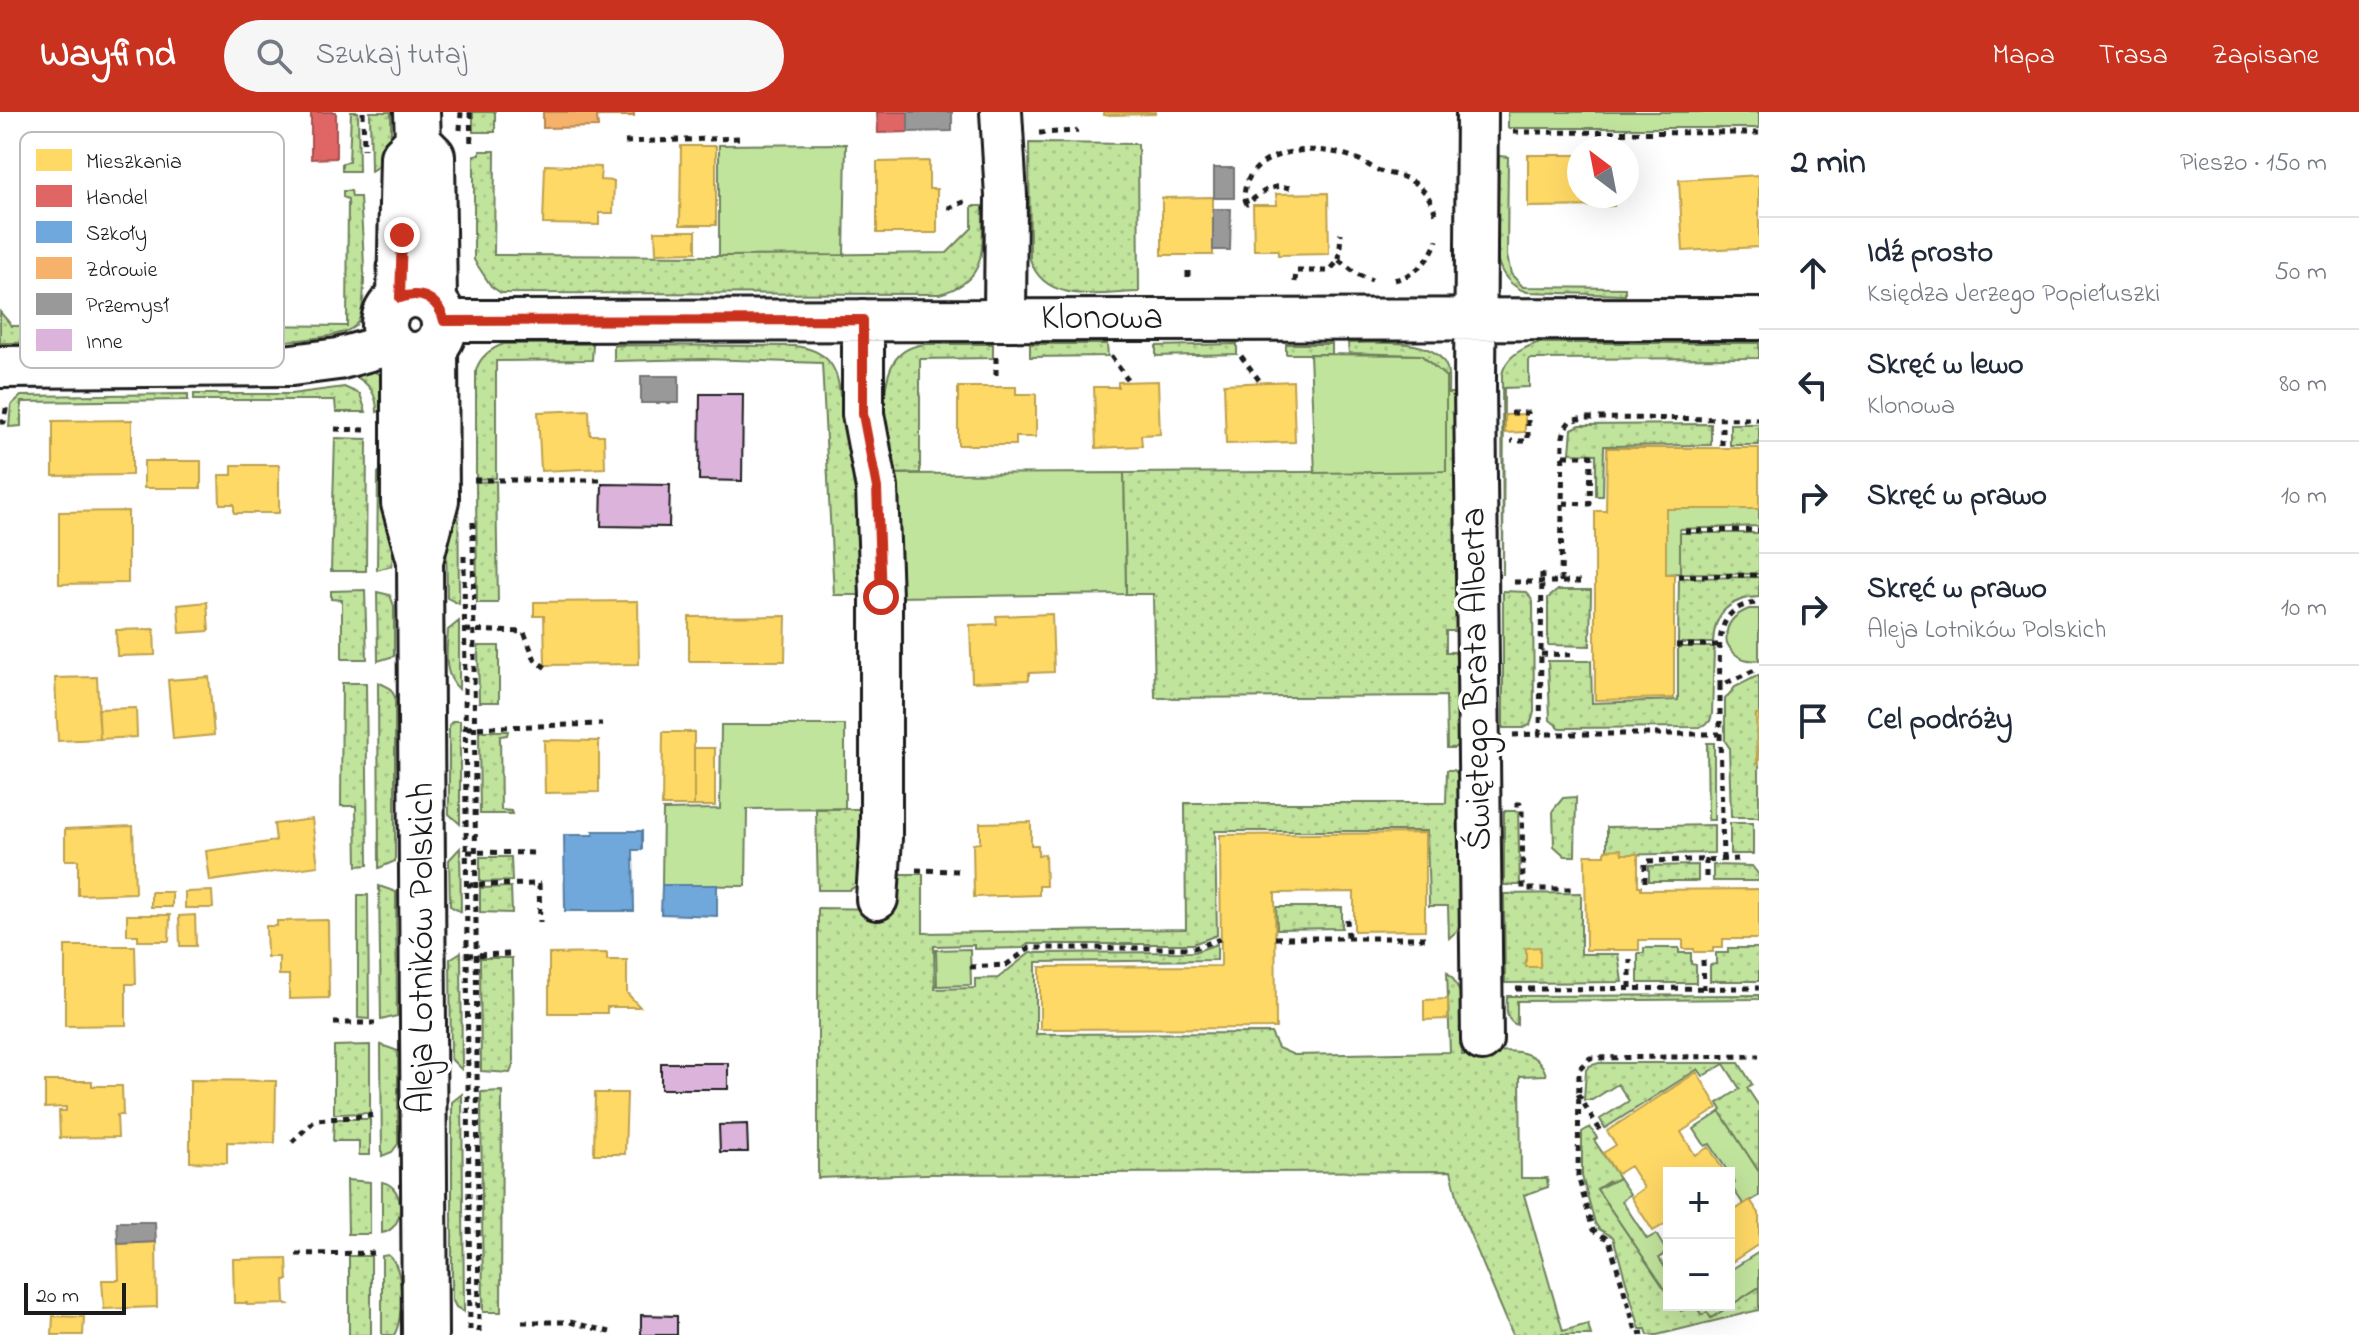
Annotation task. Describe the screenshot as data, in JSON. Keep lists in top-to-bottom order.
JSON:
{
  "streets": {
    "street": ["Klonowa", "Świętego Brata Alberta", "Aleja Lotników Polskich"]
  },
  "crossings": [
    ["Klonowa", "Świętego Brata Alberta"],
    ["Klonowa", "Aleja Lotników Polskich"]
  ],
  "legend": [
    "Mieszkania",
    "Handel",
    "Szkoły",
    "Zdrowie",
    "Przemysł",
    "Inne"
  ],
  "scale_bar": "20 m",
  "north": "top left",
  "page": {
    "header": "Wayfind",
    "search": "Szukaj tutaj",
    "nav": ["Mapa", "Trasa", "Zapisane"],
    "heading": ["2 min", "Pieszo · 150 m"],
    "list": [
      ["Idź prosto", "Księdza Jerzego Popiełuszki", "50 m"],
      ["Skręć w lewo", "Klonowa", "80 m"],
      ["Skręć w prawo", "10 m"],
      ["Skręć w prawo", "Aleja Lotników Polskich", "10 m"],
      "Cel podróży"
    ],
    "map_buttons": ["+", "−"],
    "scale": "20 m"
  }
}
